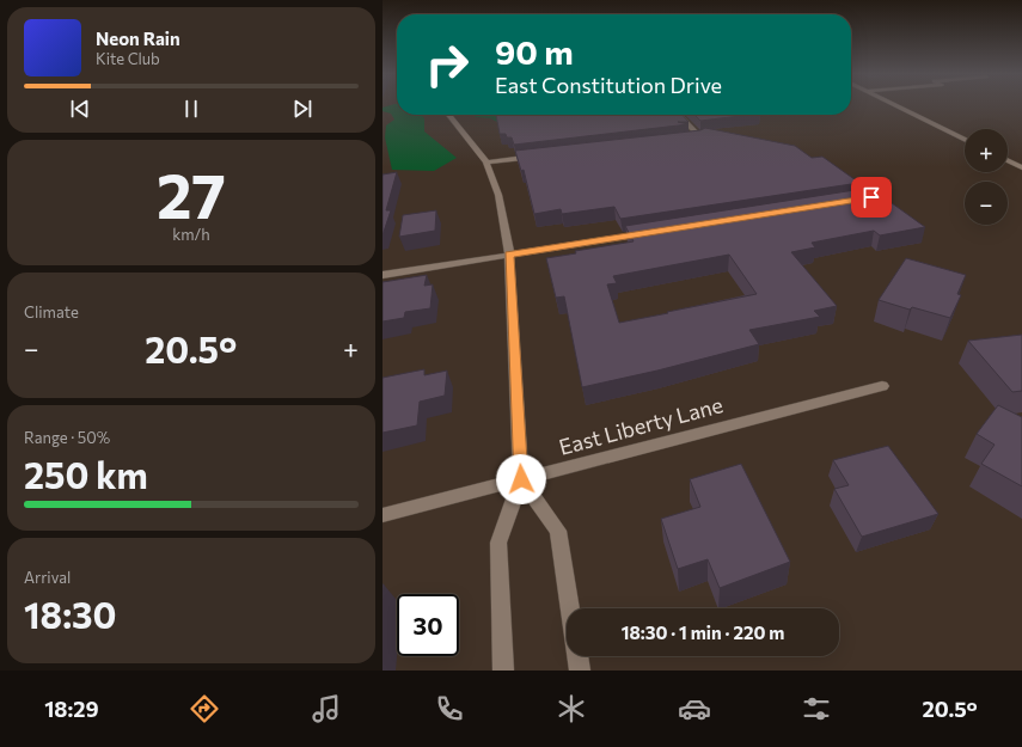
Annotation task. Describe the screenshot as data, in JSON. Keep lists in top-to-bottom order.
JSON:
{
  "streets": {
    "street": ["East Liberty Lane"]
  },
  "page": {
    "turn": ["90 m", "East Constitution Drive"],
    "song": ["Neon Rain", "Kite Club"],
    "map_buttons": ["+", "−"],
    "tile": [
      ["27", "km/h"],
      "Climate",
      ["Range · 50%", "250 km"],
      ["Arrival", "18:30"]
    ],
    "heat": ["−", "20.5°", "+"],
    "limit": "30",
    "trip": "18:30 · 1 min · 220 m",
    "tabs": ["18:29", "20.5°"]
  }
}
